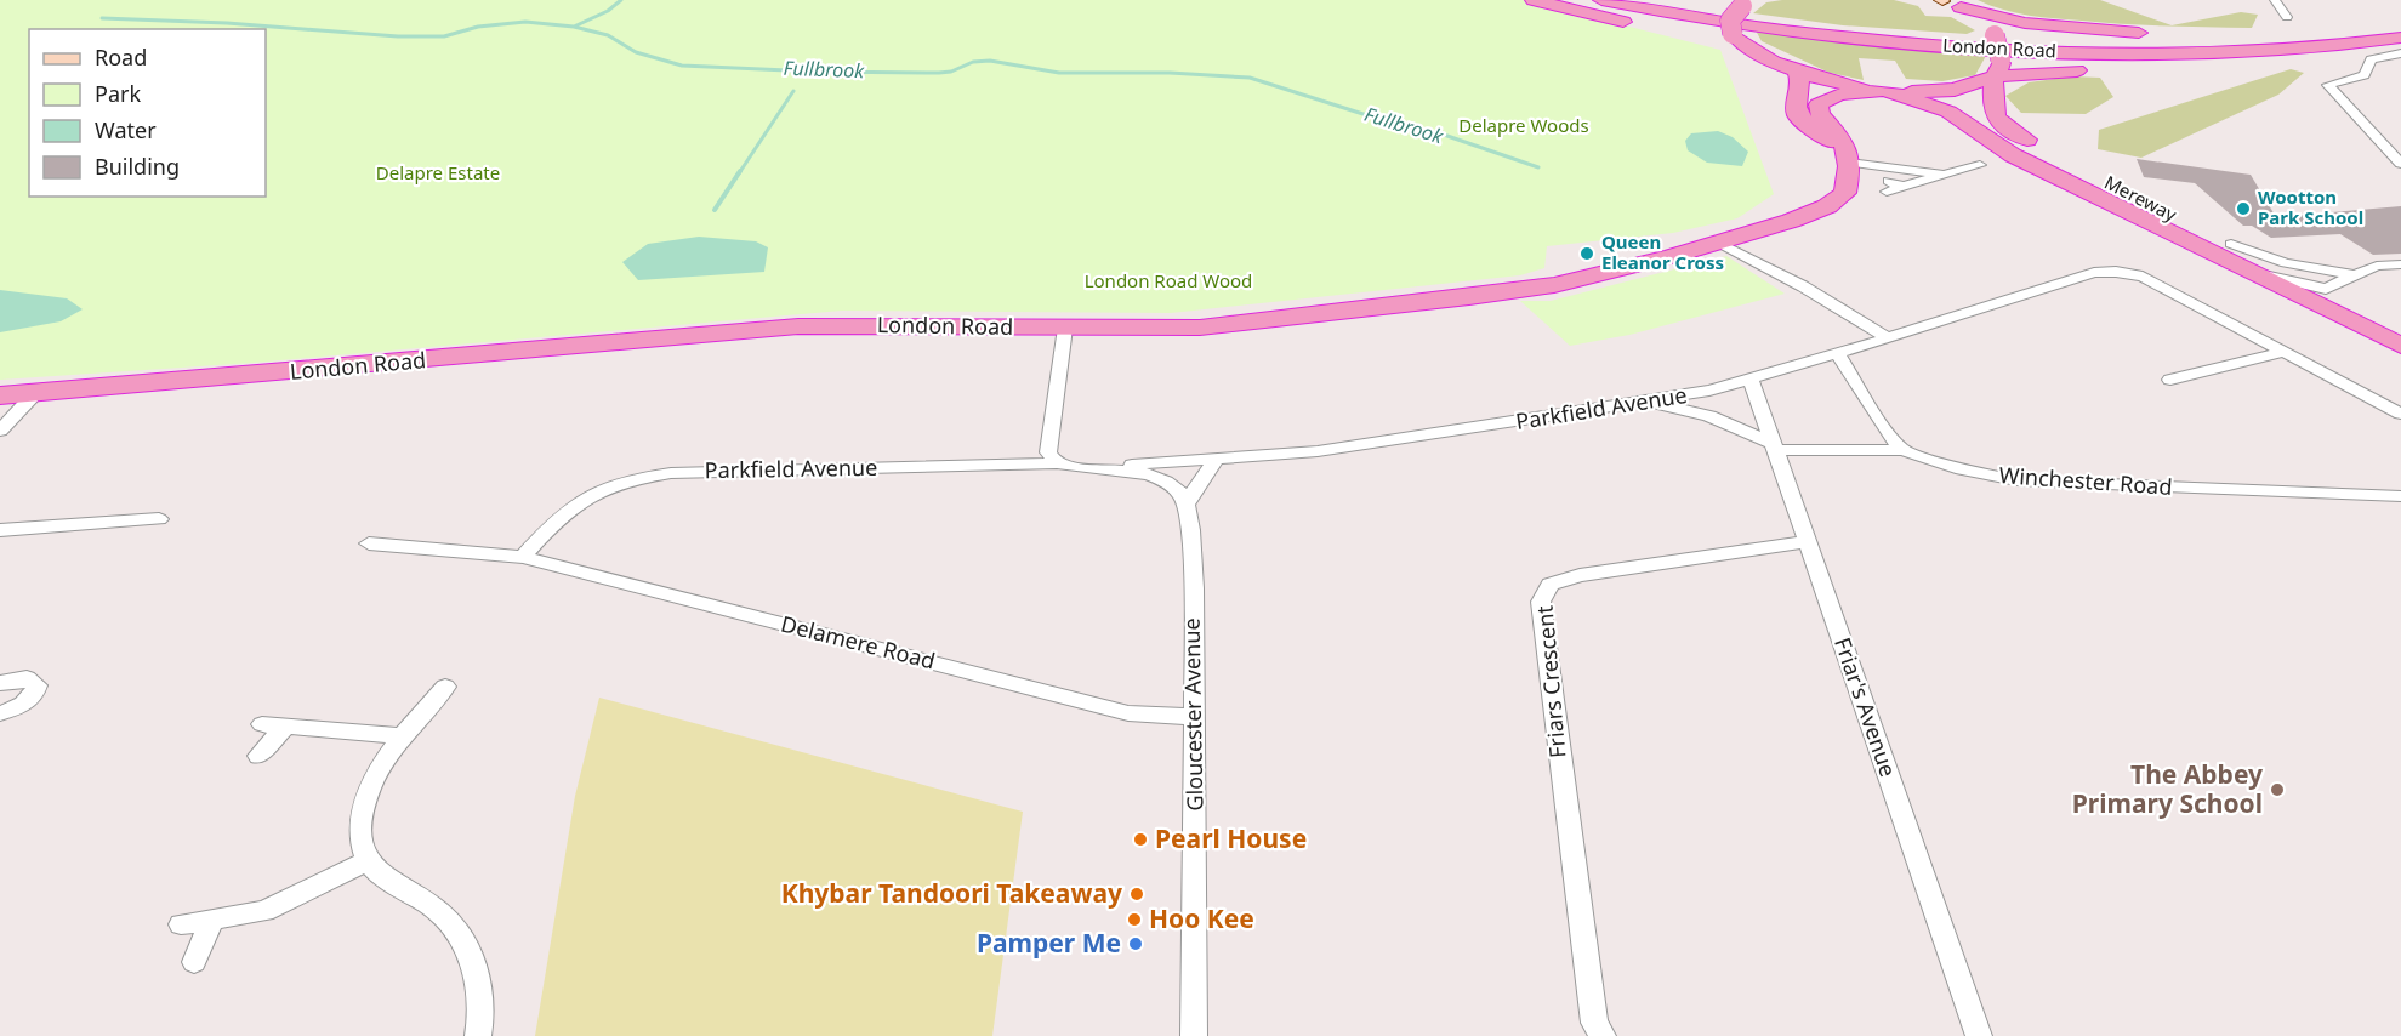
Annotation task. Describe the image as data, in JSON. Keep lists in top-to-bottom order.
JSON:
{
  "streets": {
    "highway": ["London Road", "Mereway"],
    "street": [
      "Parkfield Avenue",
      "Winchester Road",
      "Delamere Road",
      "Friars Crescent",
      "Friar's Avenue",
      "Gloucester Avenue"
    ]
  },
  "crossings": [
    ["Parkfield Avenue", "Delamere Road"],
    ["Parkfield Avenue", "Friar's Avenue"],
    ["Winchester Road", "Friar's Avenue"],
    ["Delamere Road", "Gloucester Avenue"],
    ["Friars Crescent", "Friar's Avenue"]
  ],
  "water": ["Fullbrook"],
  "parks": ["Delapre Woods", "Delapre Estate", "London Road Wood"],
  "places": [
    "Wootton Park School",
    "Queen Eleanor Cross",
    "The Abbey Primary School",
    "Pearl House",
    "Khybar Tandoori Takeaway",
    "Hoo Kee",
    "Pamper Me"
  ],
  "legend": [
    "Road",
    "Park",
    "Water",
    "Building"
  ]
}
